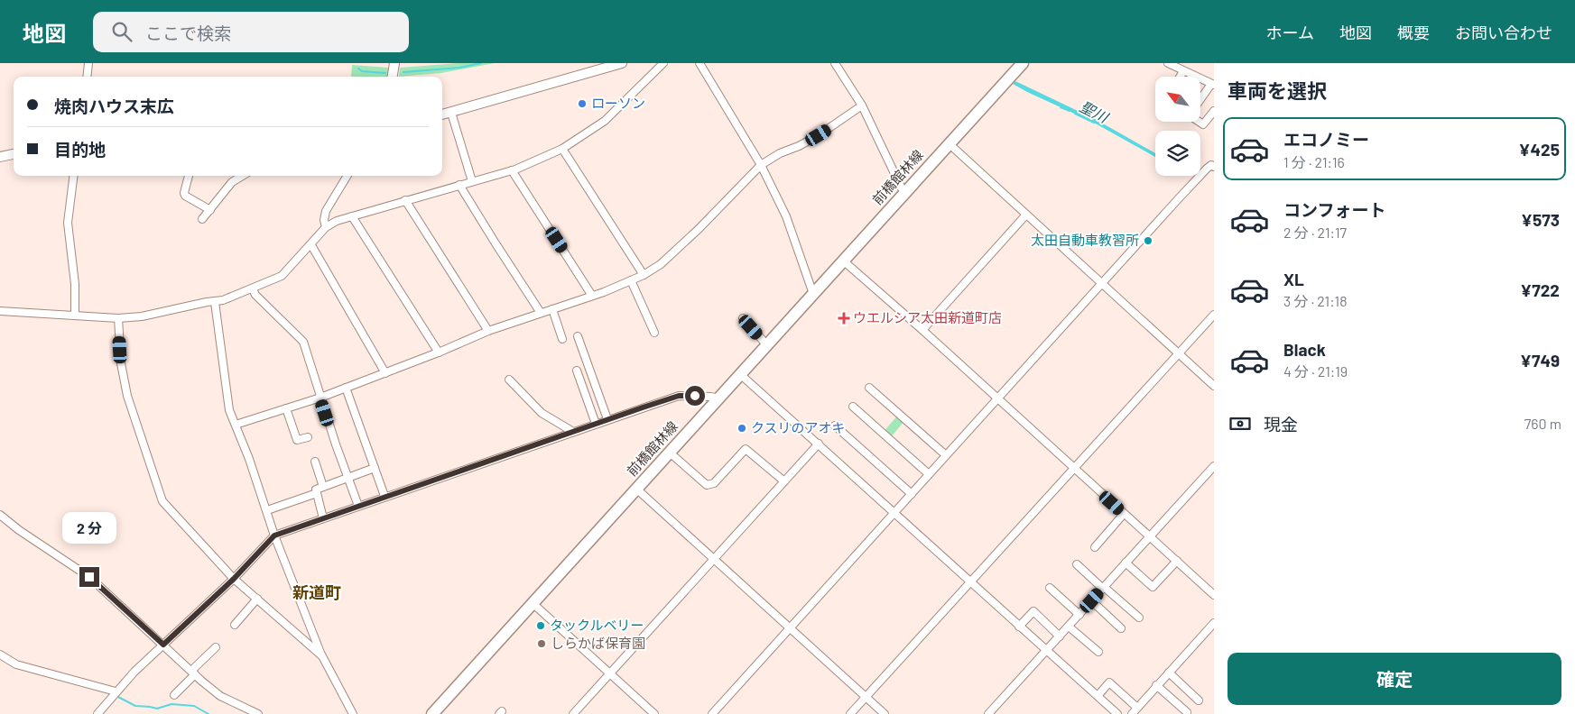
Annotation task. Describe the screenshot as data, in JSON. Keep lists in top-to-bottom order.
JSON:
{
  "streets": {
    "main road": ["前橋館林線"]
  },
  "districts": ["新道町"],
  "water": ["聖川"],
  "places": {
    "other": [
      "ローソン",
      "太田自動車教習所",
      "クスリのアオキ",
      "タックルベリー",
      "しらかば保育園"
    ],
    "health": ["ウエルシア太田新道町店"]
  },
  "north": "top left",
  "page": {
    "header": "地図",
    "search": "ここで検索",
    "nav": [
      "ホーム",
      "地図",
      "概要",
      "お問い合わせ"
    ],
    "heading": "車両を選択",
    "banner": ["焼肉ハウス末広", "目的地"],
    "list": [
      {
        "name": "エコノミー",
        "note": "1 分 · 21:16",
        "value": "¥425"
      },
      {
        "name": "コンフォート",
        "note": "2 分 · 21:17",
        "value": "¥573"
      },
      {
        "name": "XL",
        "note": "3 分 · 21:18",
        "value": "¥722"
      },
      {
        "name": "Black",
        "note": "4 分 · 21:19",
        "value": "¥749"
      }
    ],
    "pay": ["現金", "760 m"],
    "bubble": "2 分",
    "buttons": "確定"
  }
}
